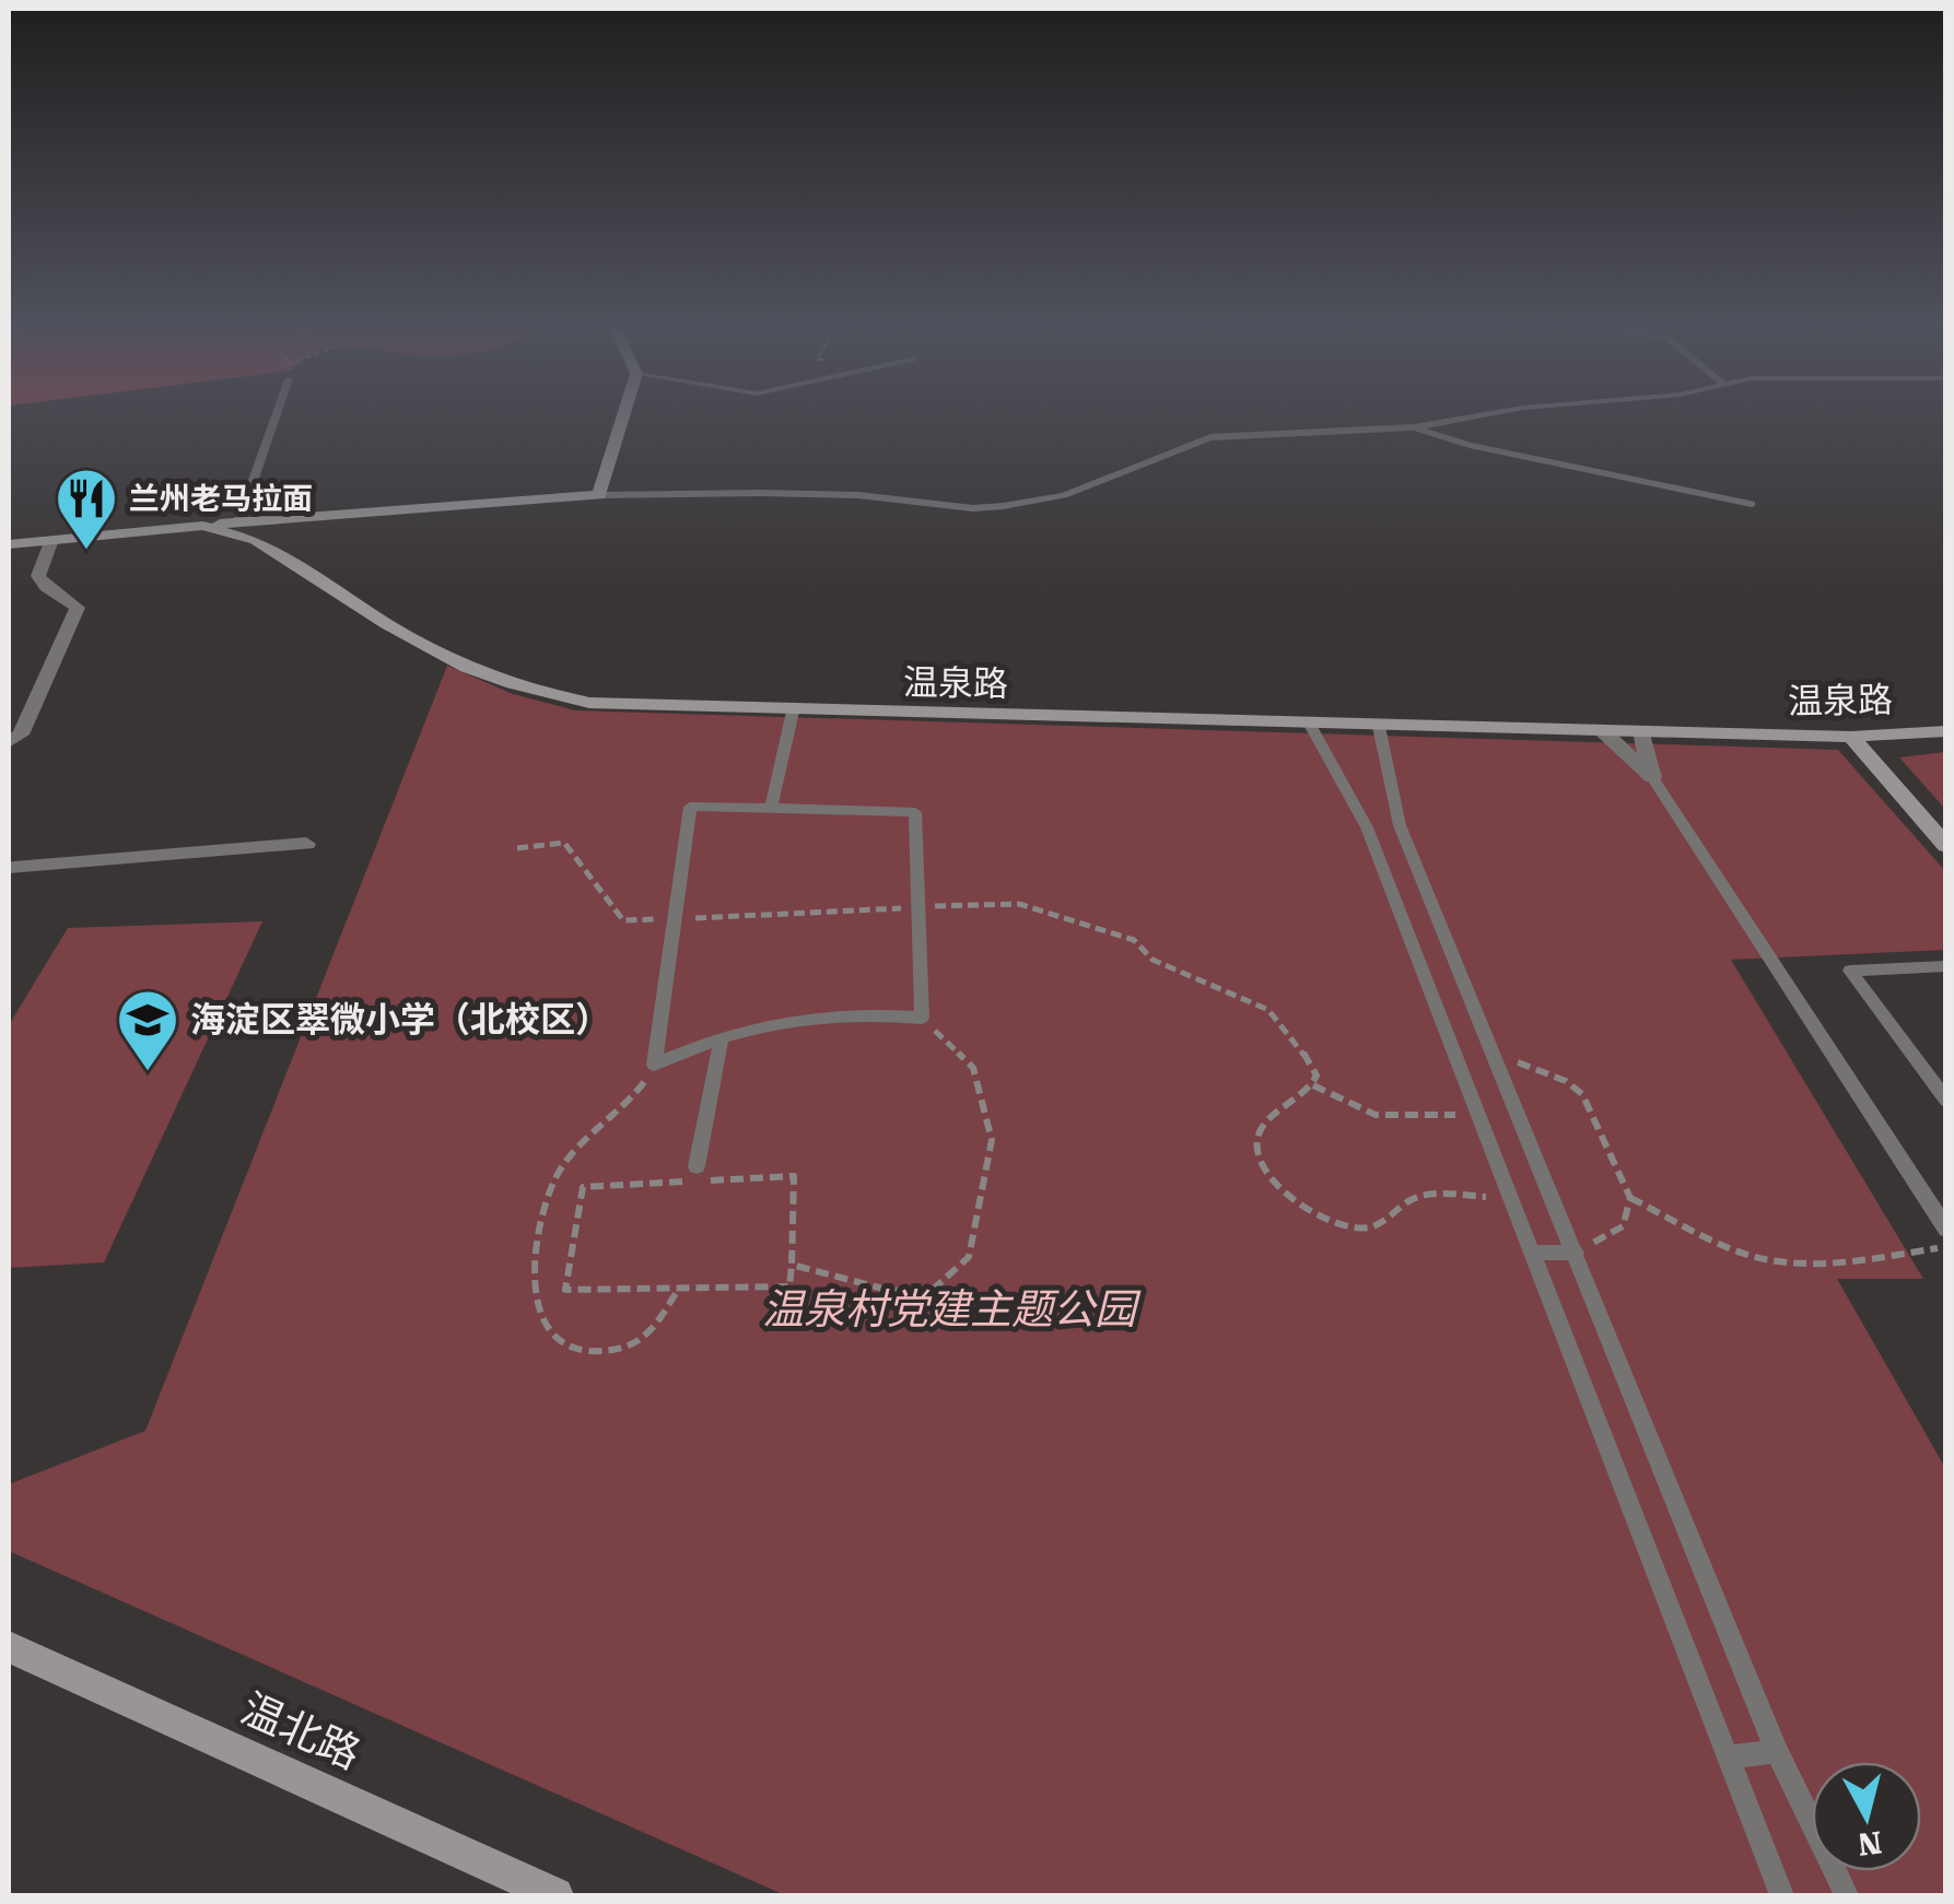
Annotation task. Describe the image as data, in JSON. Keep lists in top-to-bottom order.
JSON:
{
  "streets": {
    "main road": ["温泉路", "温北路"]
  },
  "parks": ["温泉村党建主题公园"],
  "places": {
    "restaurant": ["兰州老马拉面"],
    "school or university": ["海淀区翠微小学（北校区）"]
  },
  "north": "bottom"
}
